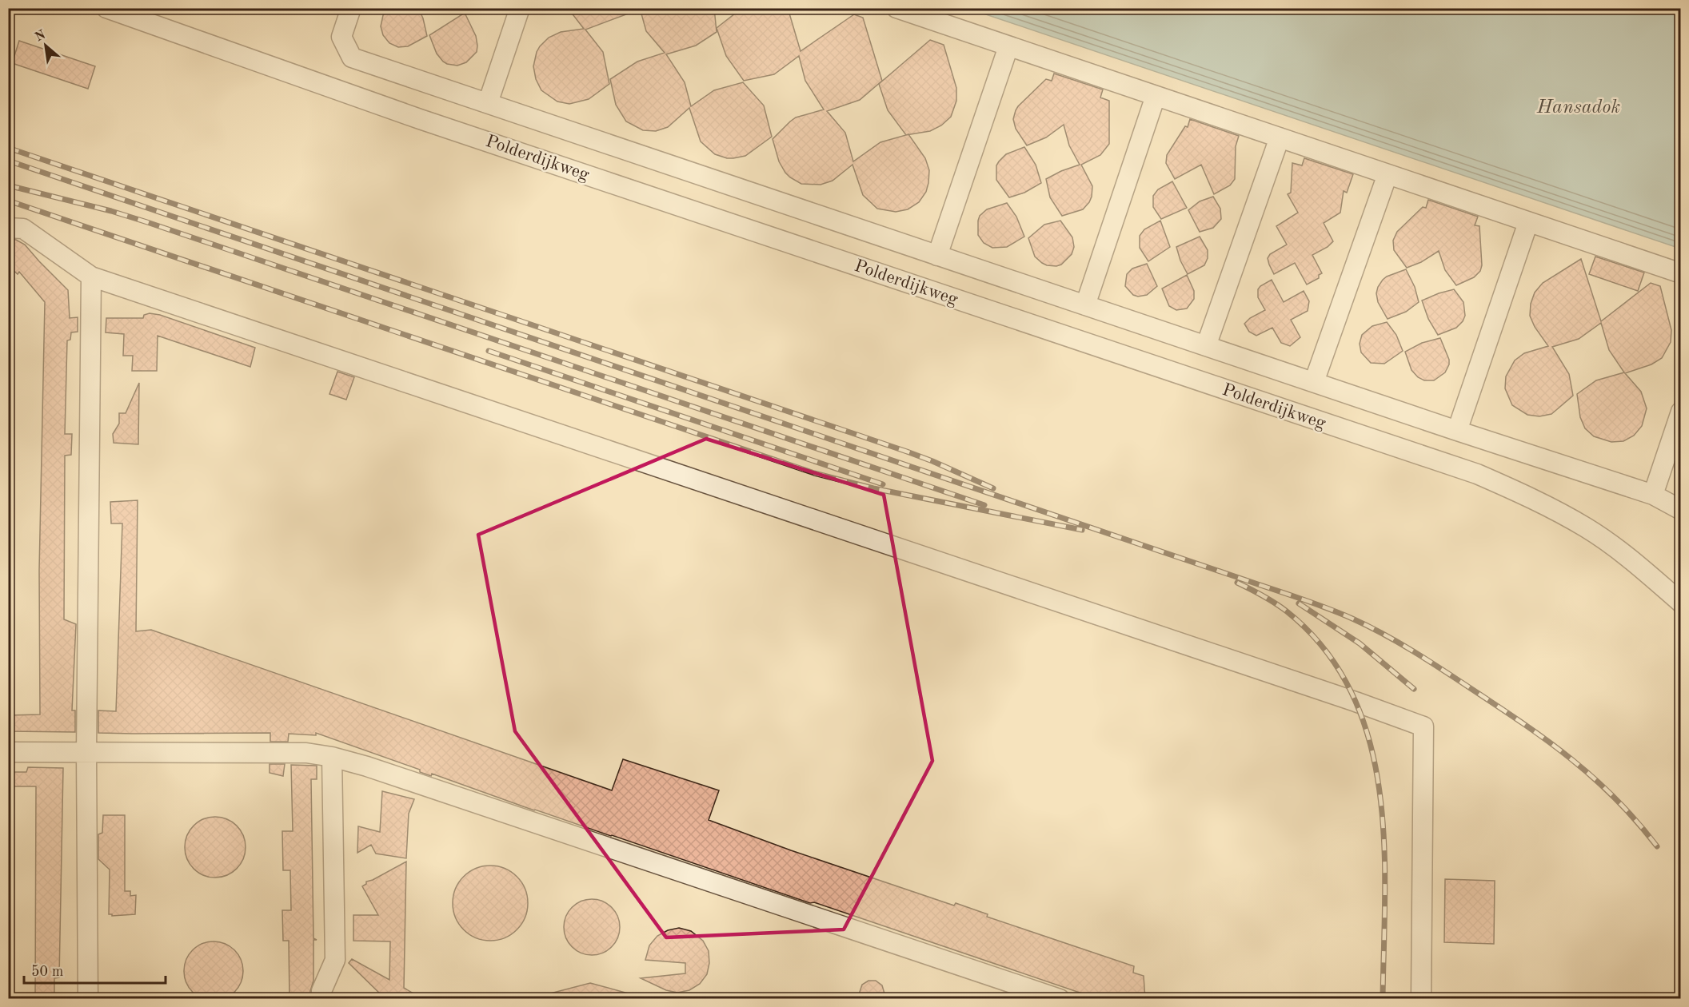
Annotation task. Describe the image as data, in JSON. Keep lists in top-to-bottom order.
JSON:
{
  "streets": {
    "street": ["Polderdijkweg"]
  },
  "water": ["Hansadok"],
  "scale_bar": "50 m",
  "north": "top left"
}
